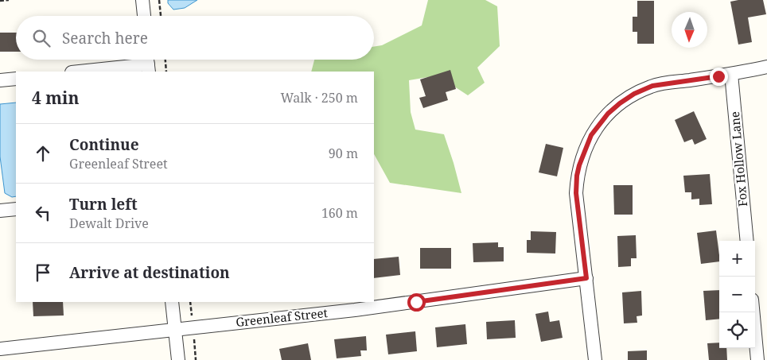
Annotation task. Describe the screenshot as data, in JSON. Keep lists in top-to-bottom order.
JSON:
{
  "streets": {
    "street": ["Fox Hollow Lane", "Greenleaf Street"]
  },
  "north": "bottom",
  "page": {
    "search": "Search here",
    "heading": ["4 min", "Walk · 250 m"],
    "list": [
      ["Continue", "Greenleaf Street", "90 m"],
      ["Turn left", "Dewalt Drive", "160 m"],
      "Arrive at destination"
    ],
    "map_buttons": ["+", "−"]
  }
}
